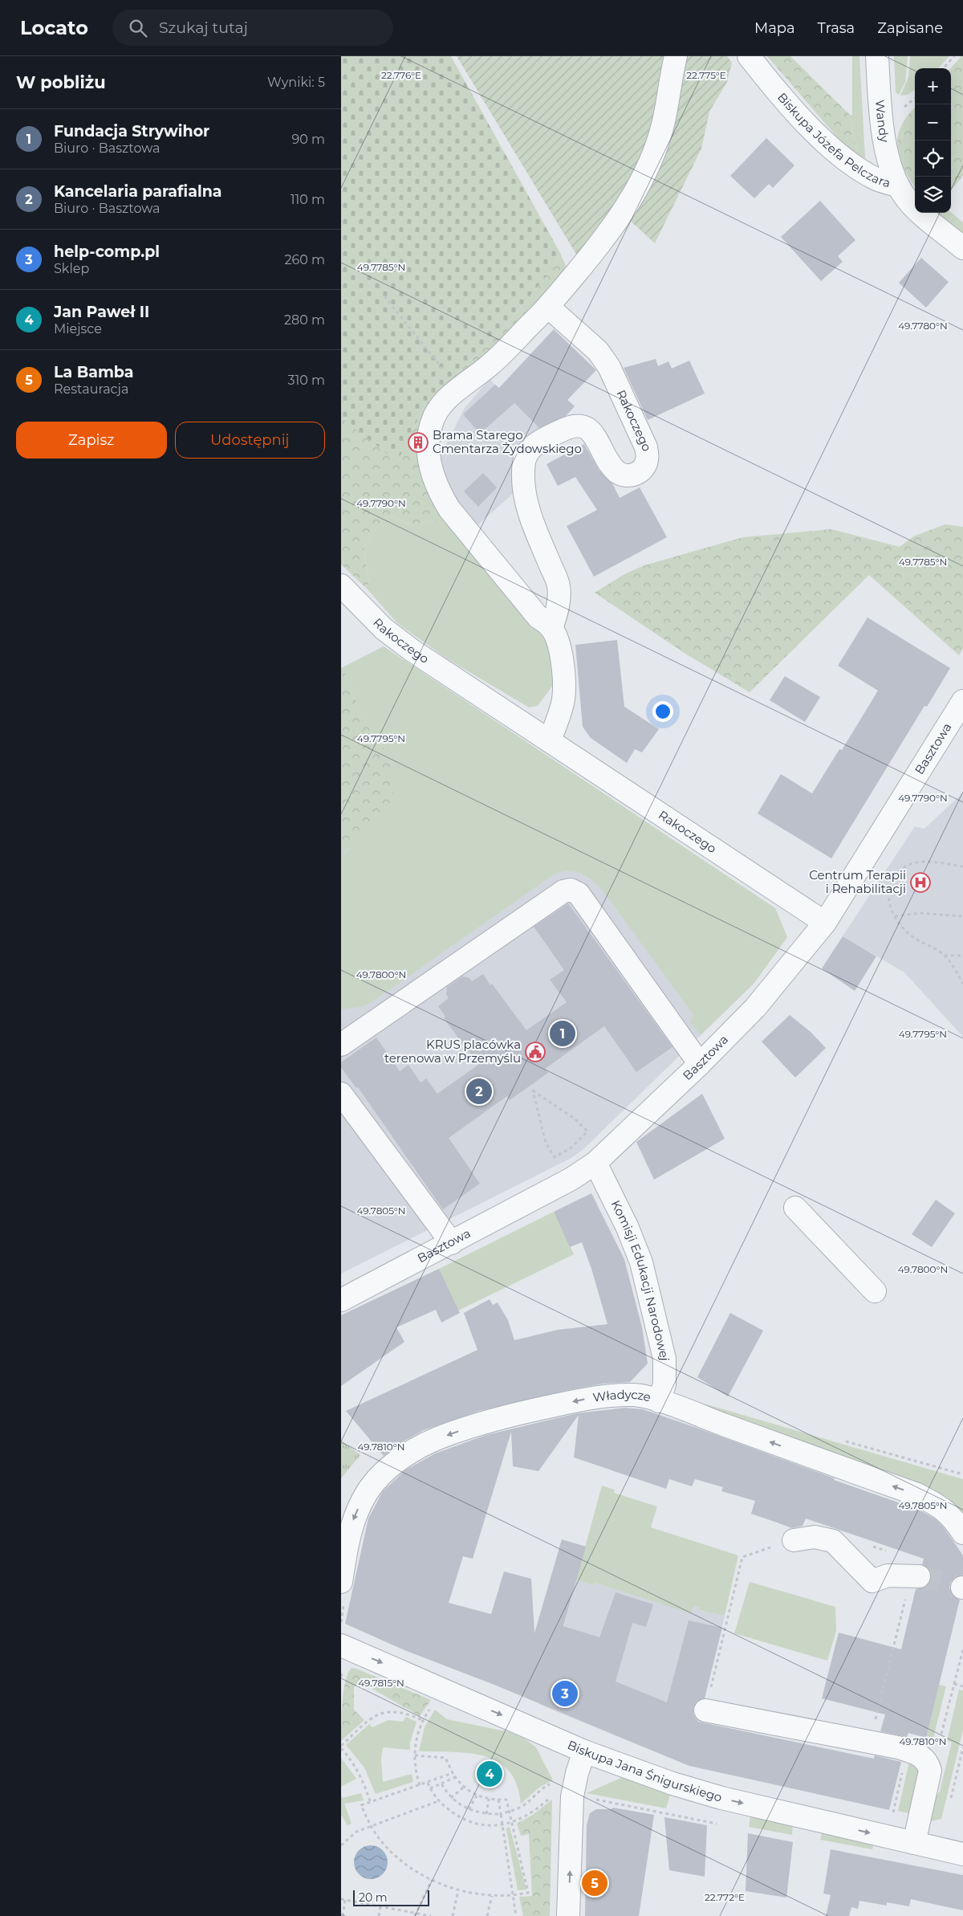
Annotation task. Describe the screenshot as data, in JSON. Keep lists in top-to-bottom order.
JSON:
{
  "streets": {
    "street": [
      "Wandy",
      "Biskupa Józefa Pelczara",
      "Rakoczego",
      "Basztowa",
      "Komisji Edukacji Narodowej",
      "Władycze",
      "Biskupa Jana Śnigurskiego"
    ]
  },
  "crossings": [
    ["Wandy", "Biskupa Józefa Pelczara"],
    ["Rakoczego", "Basztowa"],
    ["Basztowa", "Komisji Edukacji Narodowej"],
    ["Komisji Edukacji Narodowej", "Władycze"]
  ],
  "one_way": ["Władycze"],
  "places": {
    "building": ["Brama Starego Cmentarza Żydowskiego"],
    "hospital": ["Centrum Terapii i Rehabilitacji"],
    "public building": ["KRUS placówka terenowa w Przemyślu"]
  },
  "scale_bar": "20 m",
  "page": {
    "header": "Locato",
    "search": "Szukaj tutaj",
    "nav": ["Mapa", "Trasa", "Zapisane"],
    "heading": ["W pobliżu", "Wyniki: 5"],
    "map_buttons": ["+", "−"],
    "list": [
      {
        "mark": "1",
        "name": "Fundacja Strywihor",
        "note": "Biuro · Basztowa",
        "value": "90 m"
      },
      {
        "mark": "2",
        "name": "Kancelaria parafialna",
        "note": "Biuro · Basztowa",
        "value": "110 m"
      },
      {
        "mark": "3",
        "name": "help-comp.pl",
        "note": "Sklep",
        "value": "260 m"
      },
      {
        "mark": "4",
        "name": "Jan Paweł II",
        "note": "Miejsce",
        "value": "280 m"
      },
      {
        "mark": "5",
        "name": "La Bamba",
        "note": "Restauracja",
        "value": "310 m"
      }
    ],
    "buttons": ["Zapisz", "Udostępnij"],
    "pins": [
      "1",
      "2",
      "3",
      "4",
      "5"
    ],
    "scale": "20 m"
  },
  "coordinates": [
    "22.776°E",
    "22.775°E",
    "49.7785°N",
    "49.7780°N",
    "49.7790°N",
    "49.7795°N",
    "49.7800°N",
    "49.7805°N",
    "49.7810°N",
    "49.7815°N",
    "22.772°E"
  ]
}
